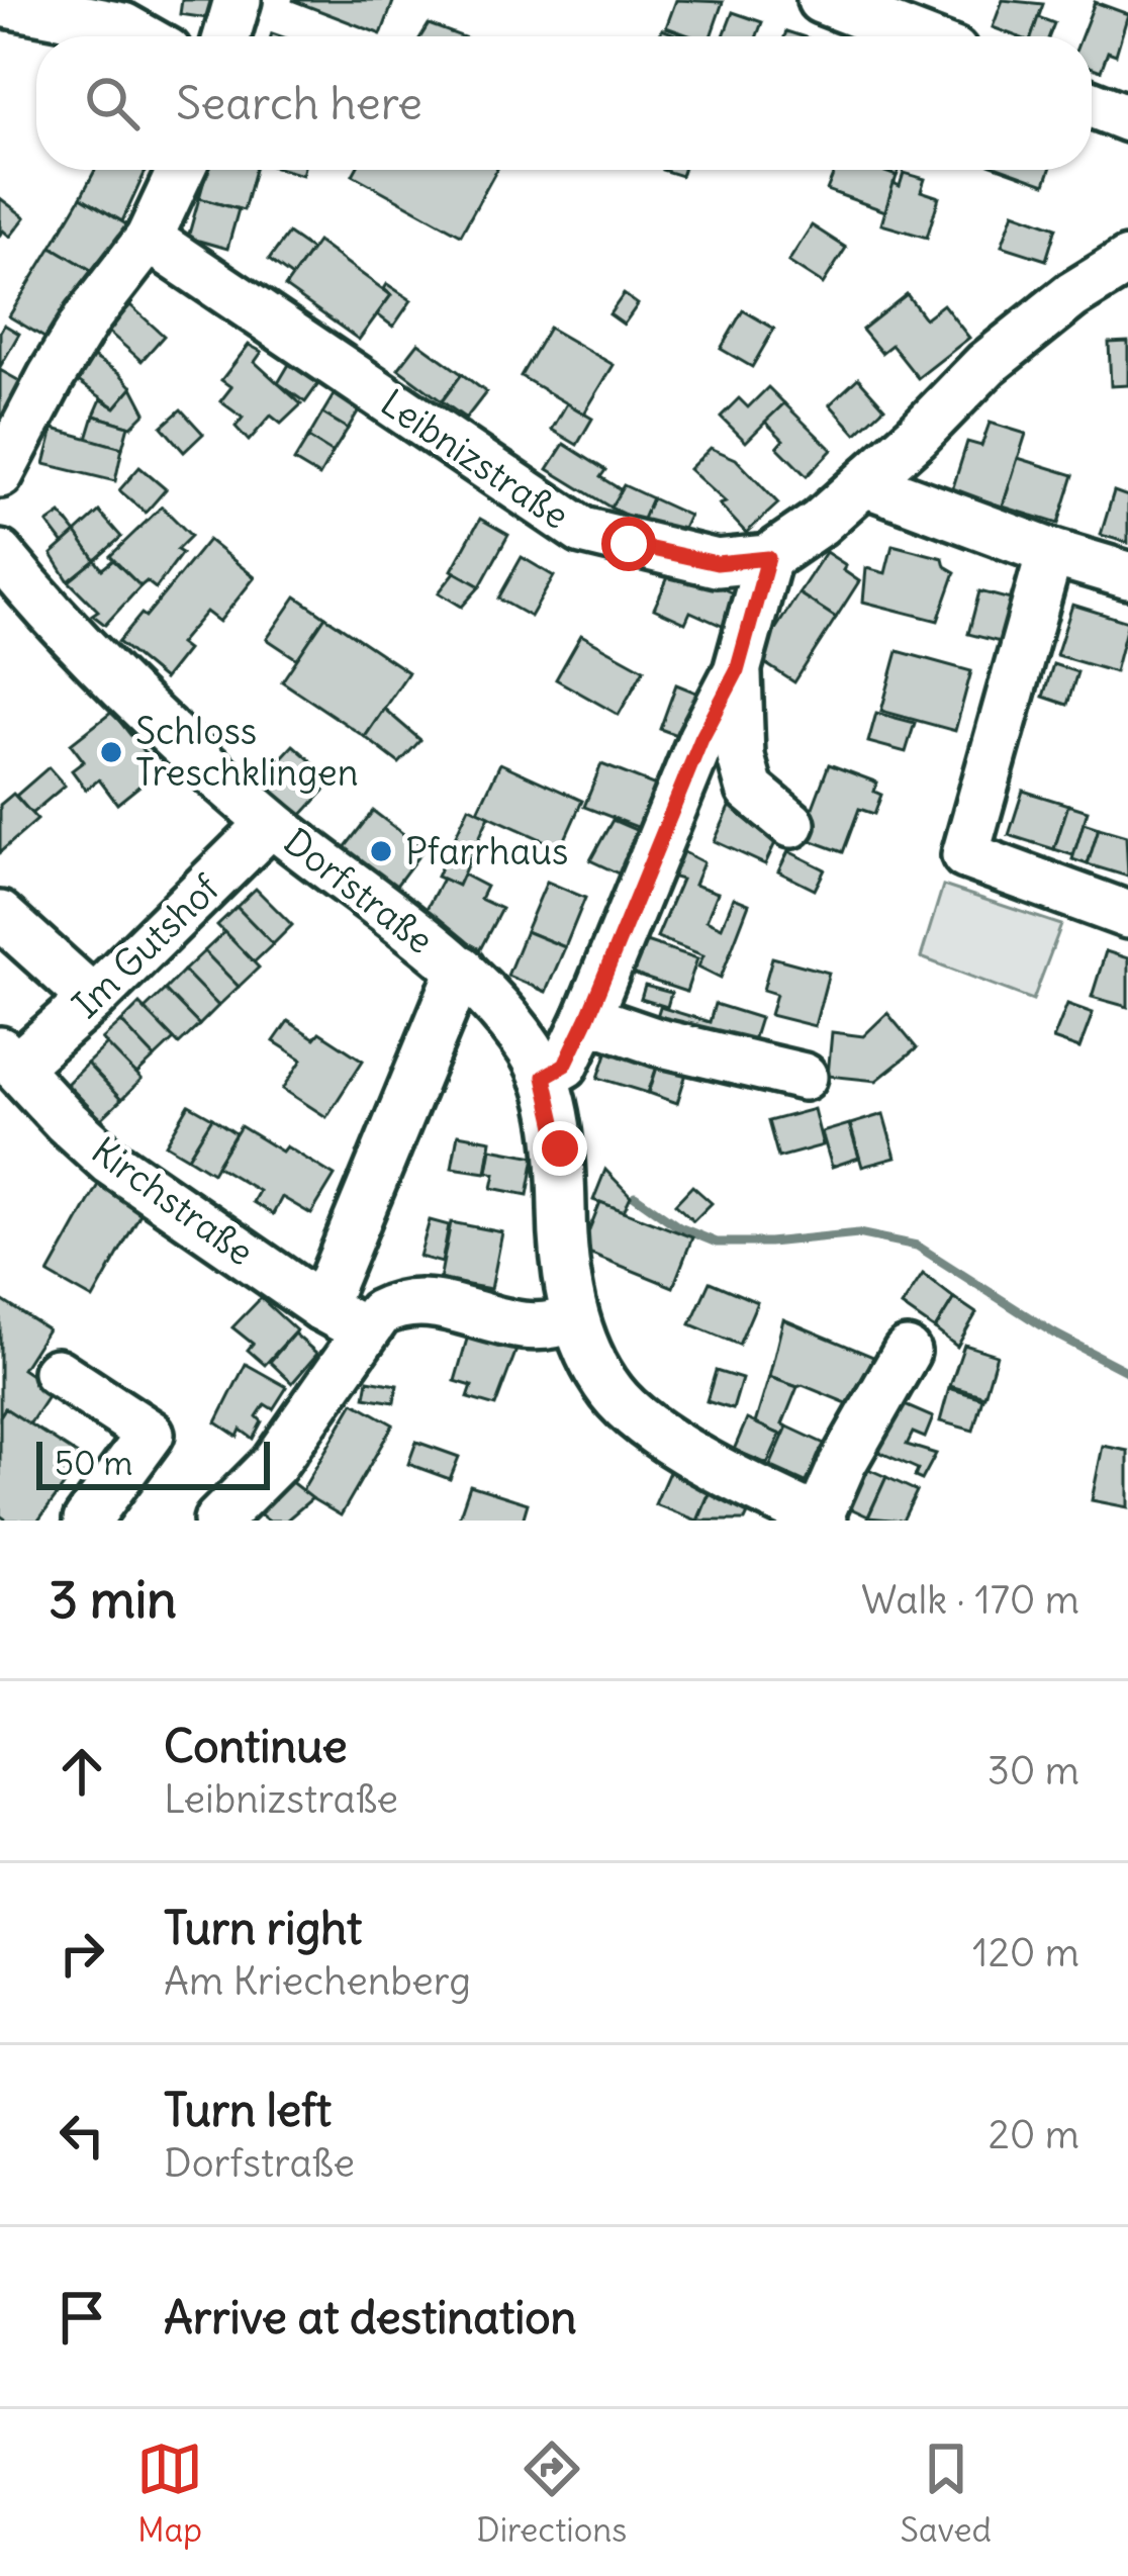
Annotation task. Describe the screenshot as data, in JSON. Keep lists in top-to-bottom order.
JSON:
{
  "streets": {
    "street": [
      "Leibnizstraße",
      "Dorfstraße",
      "Im Gutshof",
      "Kirchstraße"
    ]
  },
  "crossings": [
    ["Dorfstraße", "Im Gutshof"],
    ["Dorfstraße", "Kirchstraße"],
    ["Im Gutshof", "Kirchstraße"]
  ],
  "places": ["Schloss Treschklingen", "Pfarrhaus"],
  "scale_bar": "50 m",
  "page": {
    "search": "Search here",
    "scale": "50 m",
    "heading": ["3 min", "Walk · 170 m"],
    "list": [
      ["Continue", "Leibnizstraße", "30 m"],
      ["Turn right", "Am Kriechenberg", "120 m"],
      ["Turn left", "Dorfstraße", "20 m"],
      "Arrive at destination"
    ],
    "nav": ["Map", "Directions", "Saved"]
  }
}
